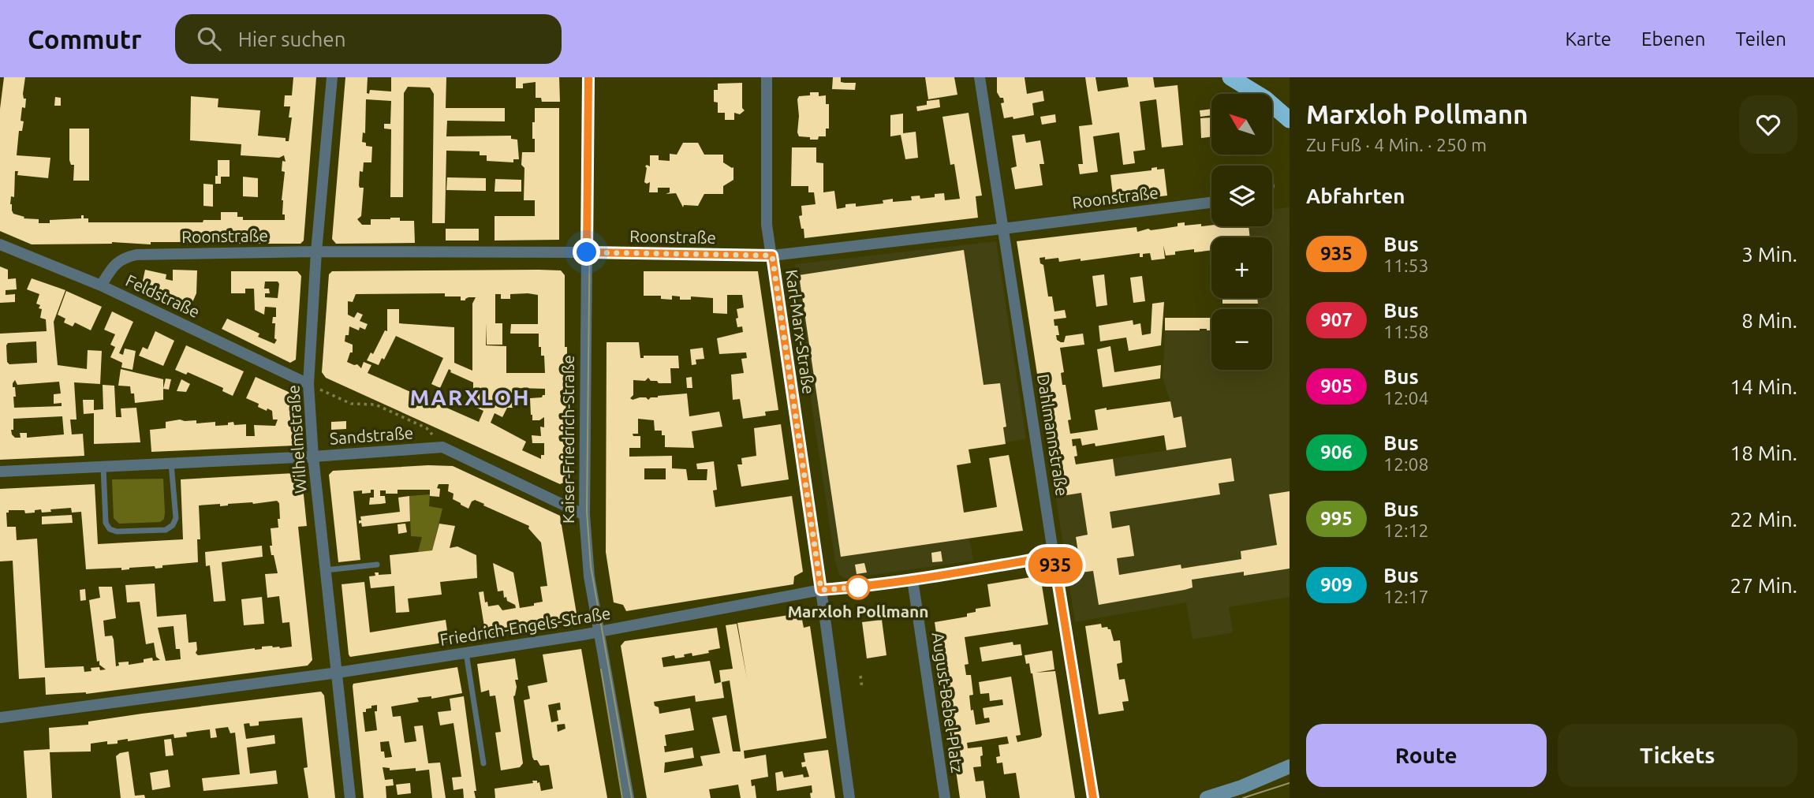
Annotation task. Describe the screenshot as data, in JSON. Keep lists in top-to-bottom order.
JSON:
{
  "streets": {
    "street": [
      "Roonstraße",
      "Feldstraße",
      "Karl-Marx-Straße",
      "Dahlmannstraße",
      "Sandstraße",
      "Wilhelmstraße",
      "Kaiser-Friedrich-Straße",
      "Friedrich-Engels-Straße",
      "August-Bebel-Platz"
    ]
  },
  "crossings": [
    ["Roonstraße", "Feldstraße"],
    ["Roonstraße", "Karl-Marx-Straße"],
    ["Roonstraße", "Dahlmannstraße"],
    ["Roonstraße", "Wilhelmstraße"],
    ["Roonstraße", "Kaiser-Friedrich-Straße"],
    ["Feldstraße", "Wilhelmstraße"],
    ["Karl-Marx-Straße", "Friedrich-Engels-Straße"],
    ["Dahlmannstraße", "Friedrich-Engels-Straße"],
    ["Sandstraße", "Wilhelmstraße"],
    ["Wilhelmstraße", "Friedrich-Engels-Straße"],
    ["Kaiser-Friedrich-Straße", "Friedrich-Engels-Straße"],
    ["Friedrich-Engels-Straße", "August-Bebel-Platz"]
  ],
  "districts": ["MARXLOH"],
  "places": ["Marxloh Pollmann"],
  "lines": ["bus line 935"],
  "north": "top left",
  "page": {
    "header": "Commutr",
    "search": "Hier suchen",
    "nav": ["Karte", "Ebenen", "Teilen"],
    "on_map": "935",
    "heading": [
      ["Marxloh Pollmann", "Zu Fuß · 4 Min. · 250 m"],
      "Abfahrten"
    ],
    "map_buttons": ["+", "−"],
    "list": [
      {
        "mark": "935",
        "name": "Bus",
        "note": "11:53",
        "value": "3 Min."
      },
      {
        "mark": "907",
        "name": "Bus",
        "note": "11:58",
        "value": "8 Min."
      },
      {
        "mark": "905",
        "name": "Bus",
        "note": "12:04",
        "value": "14 Min."
      },
      {
        "mark": "906",
        "name": "Bus",
        "note": "12:08",
        "value": "18 Min."
      },
      {
        "mark": "995",
        "name": "Bus",
        "note": "12:12",
        "value": "22 Min."
      },
      {
        "mark": "909",
        "name": "Bus",
        "note": "12:17",
        "value": "27 Min."
      }
    ],
    "buttons": ["Route", "Tickets"]
  }
}
